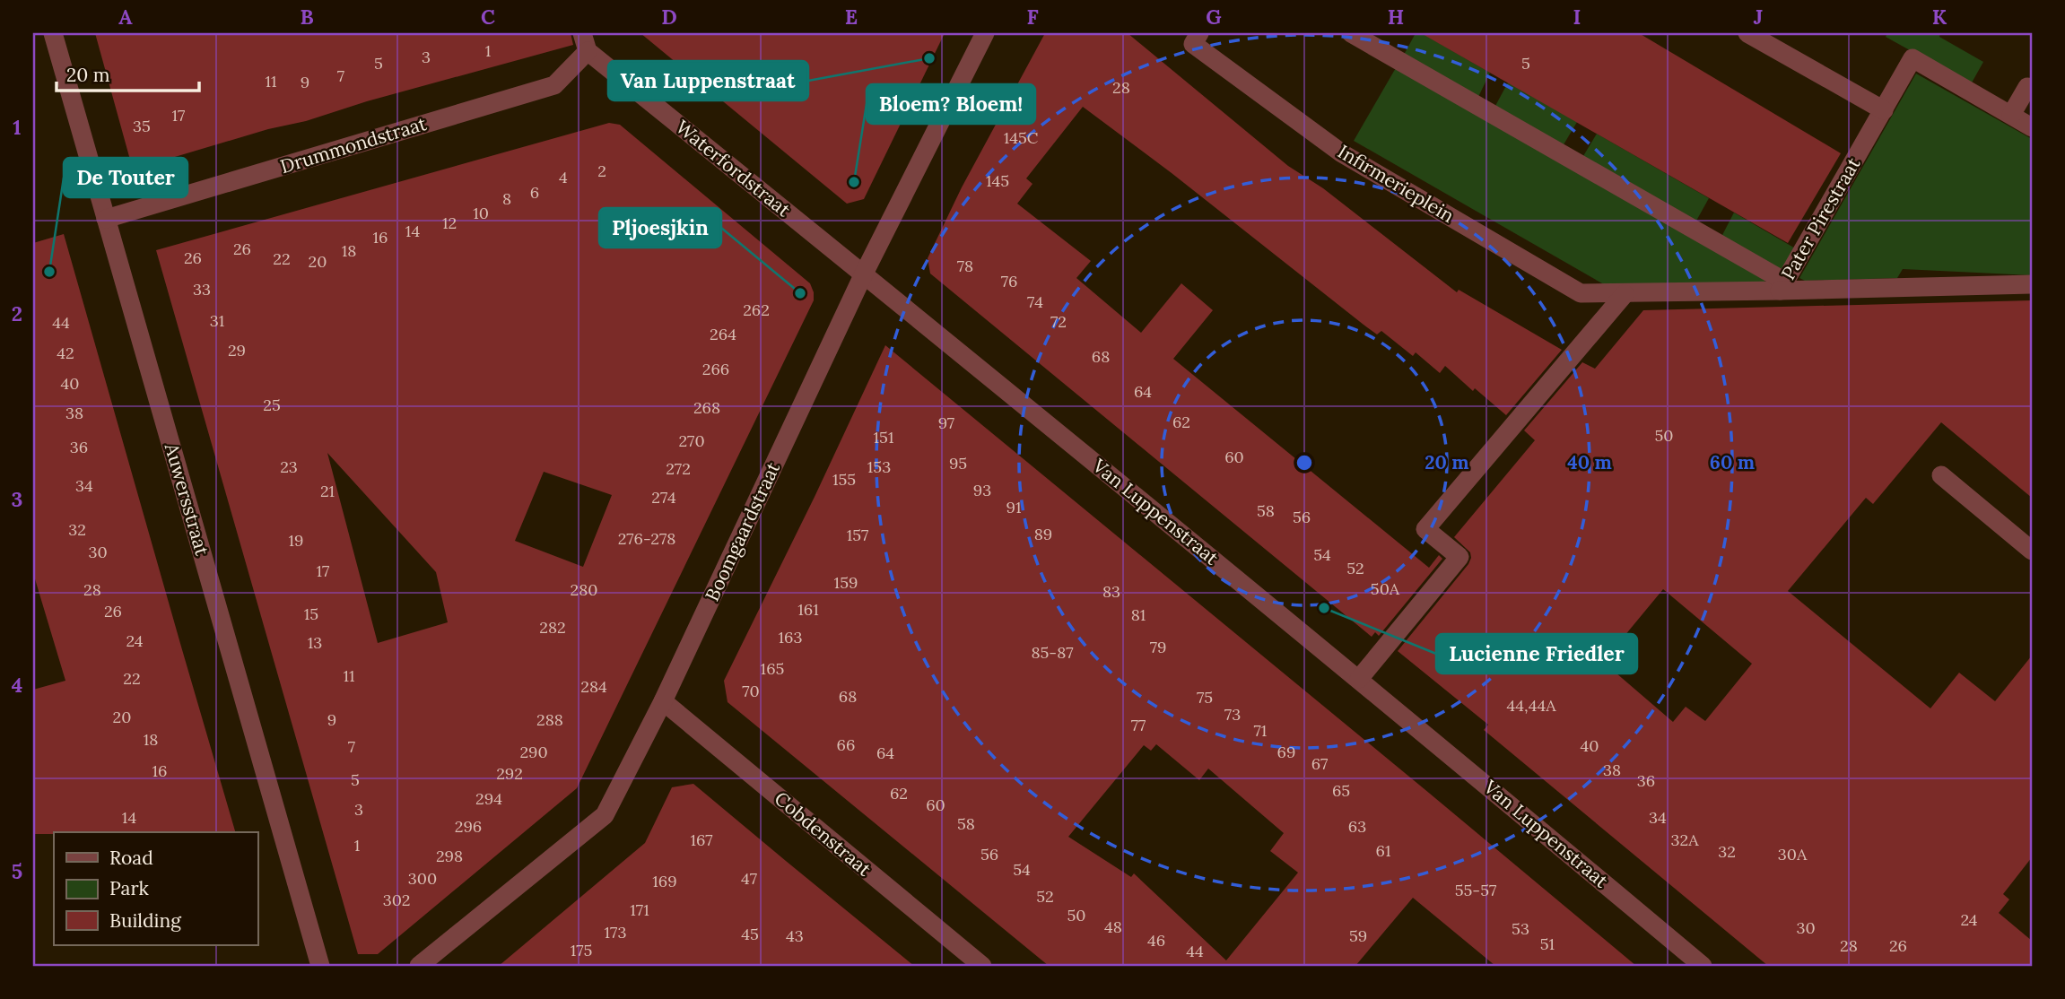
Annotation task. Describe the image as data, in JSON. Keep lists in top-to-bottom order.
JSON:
{
  "streets": {
    "street": [
      "Drummondstraat",
      "Waterfordstraat",
      "Infirmerieplein",
      "Pater Pirestraat",
      "Auwersstraat",
      "Van Luppenstraat",
      "Boomgaardstraat",
      "Cobdenstraat"
    ]
  },
  "crossings": [
    ["Drummondstraat", "Waterfordstraat"],
    ["Drummondstraat", "Auwersstraat"],
    ["Waterfordstraat", "Van Luppenstraat"],
    ["Waterfordstraat", "Boomgaardstraat"],
    ["Infirmerieplein", "Pater Pirestraat"],
    ["Van Luppenstraat", "Boomgaardstraat"],
    ["Boomgaardstraat", "Cobdenstraat"]
  ],
  "places": [
    "Van Luppenstraat",
    "Bloem? Bloem!",
    "De Touter",
    "Pljoesjkin",
    "Lucienne Friedler"
  ],
  "house_numbers": [
    "1",
    "3",
    "5",
    "5",
    "7",
    "11",
    "9",
    "28",
    "17",
    "35",
    "145C",
    "2",
    "4",
    "145",
    "6",
    "8",
    "10",
    "12",
    "14",
    "16",
    "26",
    "18",
    "26",
    "22",
    "20",
    "78",
    "76",
    "33",
    "74",
    "262",
    "31",
    "72",
    "44",
    "264",
    "29",
    "42",
    "68",
    "266",
    "40",
    "64",
    "25",
    "268",
    "38",
    "62",
    "97",
    "50",
    "151",
    "270",
    "36",
    "60",
    "95",
    "23",
    "153",
    "272",
    "155",
    "34",
    "93",
    "21",
    "274",
    "91",
    "58",
    "56",
    "32",
    "89",
    "157",
    "276-278",
    "19",
    "30",
    "54",
    "52",
    "17",
    "159",
    "50A",
    "28",
    "280",
    "83",
    "161",
    "26",
    "15",
    "81",
    "282",
    "163",
    "24",
    "13",
    "79",
    "85-87",
    "165",
    "11",
    "22",
    "284",
    "70",
    "68",
    "75",
    "44,44A",
    "73",
    "20",
    "9",
    "288",
    "77",
    "71",
    "18",
    "66",
    "40",
    "7",
    "290",
    "69",
    "64",
    "67",
    "38",
    "16",
    "292",
    "5",
    "36",
    "65",
    "62",
    "294",
    "60",
    "3",
    "14",
    "34",
    "58",
    "296",
    "63",
    "167",
    "32A",
    "1",
    "61",
    "32",
    "56",
    "30A",
    "298",
    "54",
    "300",
    "47",
    "169",
    "55-57",
    "52",
    "302",
    "171",
    "50",
    "24",
    "48",
    "30",
    "53",
    "173",
    "45",
    "43",
    "59",
    "46",
    "51",
    "28",
    "26",
    "175",
    "44"
  ],
  "legend": ["Road", "Park", "Building"],
  "scale_bar": "20 m",
  "grid": {
    "columns": [
      "A",
      "B",
      "C",
      "D",
      "E",
      "F",
      "G",
      "H",
      "I",
      "J",
      "K"
    ],
    "rows": [
      "1",
      "2",
      "3",
      "4",
      "5"
    ]
  },
  "rings": ["20 m", "40 m", "60 m"]
}
